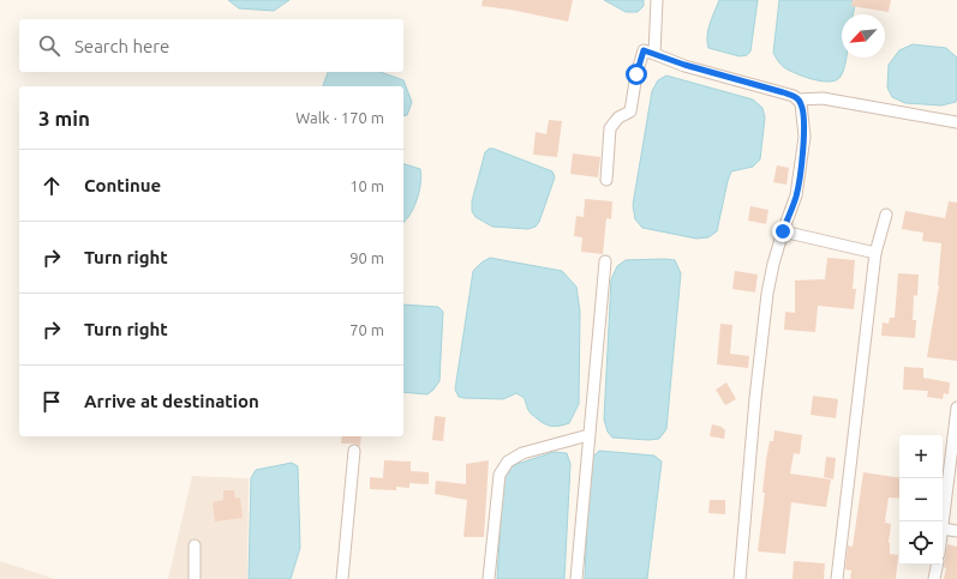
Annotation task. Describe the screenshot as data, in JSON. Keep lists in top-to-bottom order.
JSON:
{
  "north": "bottom left",
  "page": {
    "search": "Search here",
    "heading": ["3 min", "Walk · 170 m"],
    "list": [
      ["Continue", "10 m"],
      ["Turn right", "90 m"],
      ["Turn right", "70 m"],
      "Arrive at destination"
    ],
    "map_buttons": ["+", "−"]
  }
}
